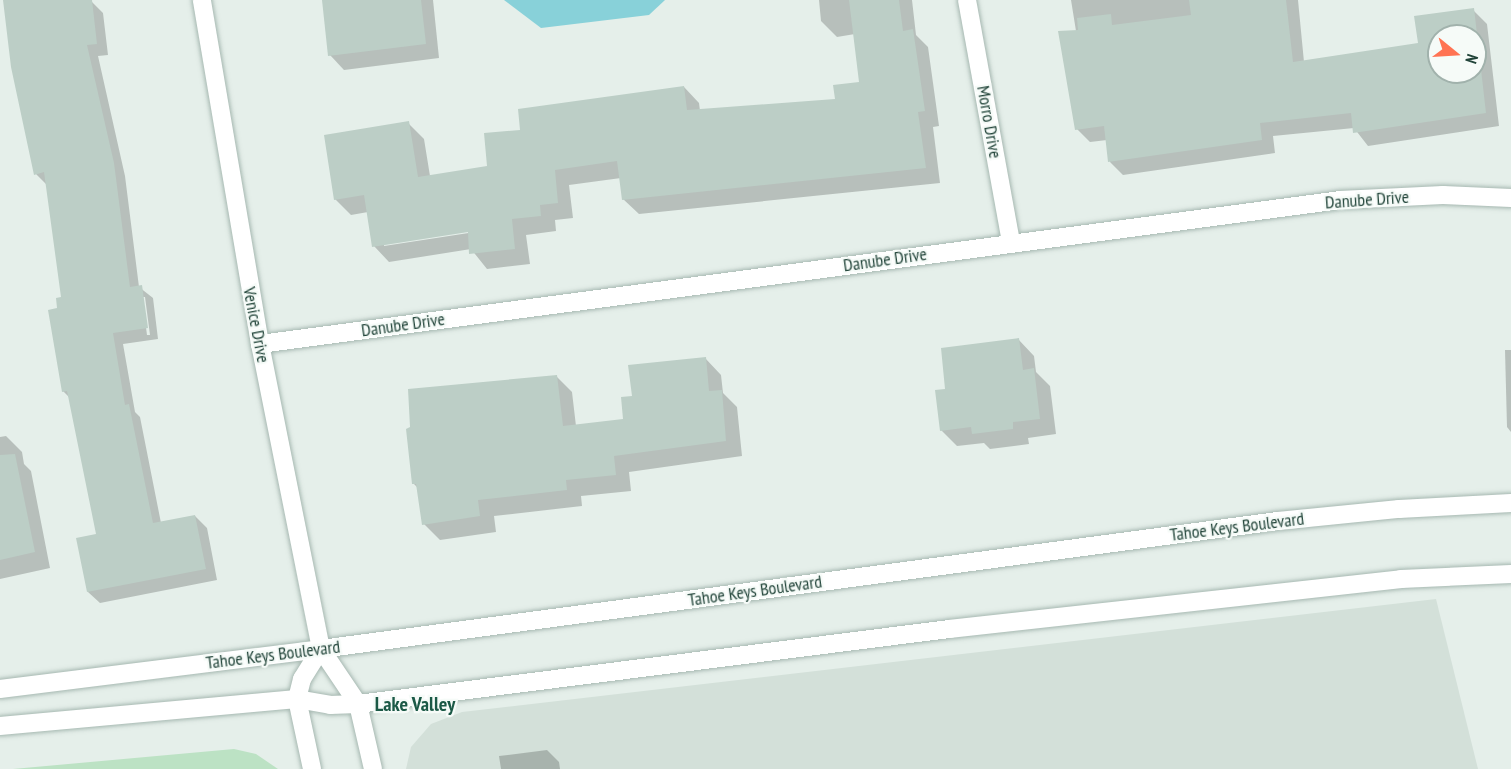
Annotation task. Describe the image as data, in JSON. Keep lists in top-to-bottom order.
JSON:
{
  "streets": {
    "street": [
      "Morro Drive",
      "Danube Drive",
      "Venice Drive",
      "Tahoe Keys Boulevard"
    ]
  },
  "crossings": [
    ["Morro Drive", "Danube Drive"],
    ["Danube Drive", "Venice Drive"],
    ["Venice Drive", "Tahoe Keys Boulevard"]
  ],
  "districts": ["Lake Valley"],
  "north": "right"
}
